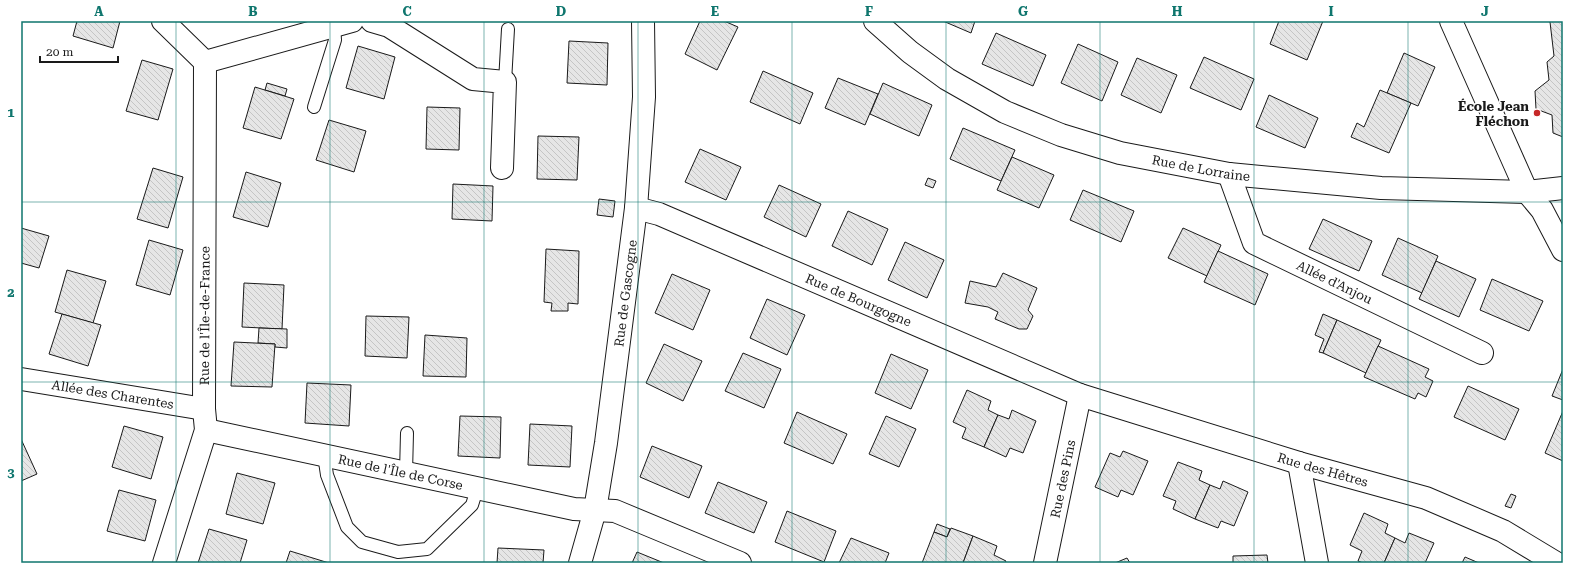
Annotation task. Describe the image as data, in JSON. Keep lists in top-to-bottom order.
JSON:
{
  "streets": {
    "street": [
      "Rue de Lorraine",
      "Allée d'Anjou",
      "Rue de Gascogne",
      "Rue de Bourgogne",
      "Rue de l'Île-de-France",
      "Allée des Charentes",
      "Rue des Hêtres",
      "Rue de l'Île de Corse",
      "Rue des Pins"
    ]
  },
  "crossings": [
    ["Rue de Lorraine", "Allée d'Anjou"],
    ["Rue de Gascogne", "Rue de Bourgogne"],
    ["Rue de Gascogne", "Rue de l'Île de Corse"],
    ["Rue de Bourgogne", "Rue des Hêtres"],
    ["Rue de Bourgogne", "Rue des Pins"],
    ["Rue de l'Île-de-France", "Allée des Charentes"],
    ["Rue de l'Île-de-France", "Rue de l'Île de Corse"],
    ["Rue des Hêtres", "Rue des Pins"]
  ],
  "places": ["École Jean Fléchon"],
  "scale_bar": "20 m",
  "grid": {
    "columns": [
      "A",
      "B",
      "C",
      "D",
      "E",
      "F",
      "G",
      "H",
      "I",
      "J"
    ],
    "rows": ["1", "2", "3"]
  }
}
